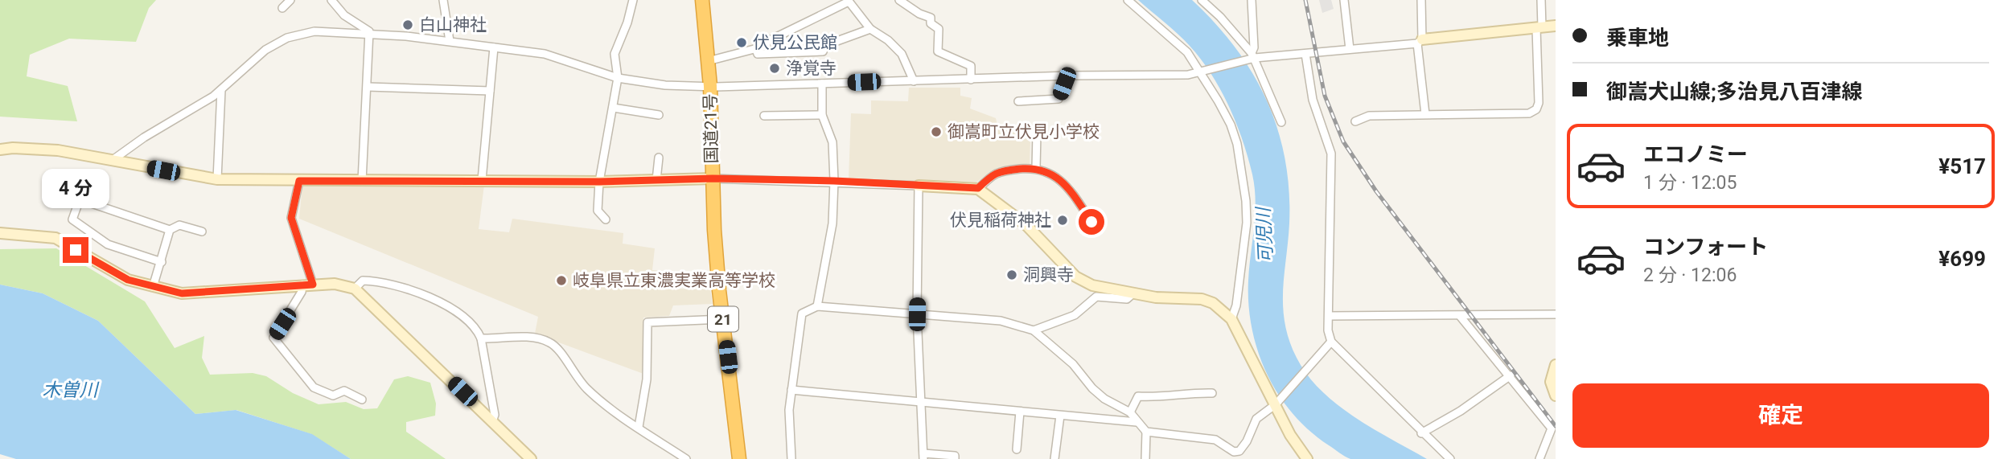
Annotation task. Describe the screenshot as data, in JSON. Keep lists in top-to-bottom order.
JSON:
{
  "streets": {
    "highway": ["国道21号", "21"]
  },
  "water": ["可児川", "木曽川"],
  "places": [
    "白山神社",
    "伏見公民館",
    "浄覚寺",
    "御嵩町立伏見小学校",
    "伏見稲荷神社",
    "洞興寺",
    "岐阜県立東濃実業高等学校"
  ],
  "page": {
    "banner": ["乗車地", "御嵩犬山線;多治見八百津線"],
    "list": [
      {
        "name": "エコノミー",
        "note": "1 分 · 12:05",
        "value": "¥517"
      },
      {
        "name": "コンフォート",
        "note": "2 分 · 12:06",
        "value": "¥699"
      }
    ],
    "bubble": "4 分",
    "buttons": "確定"
  }
}
